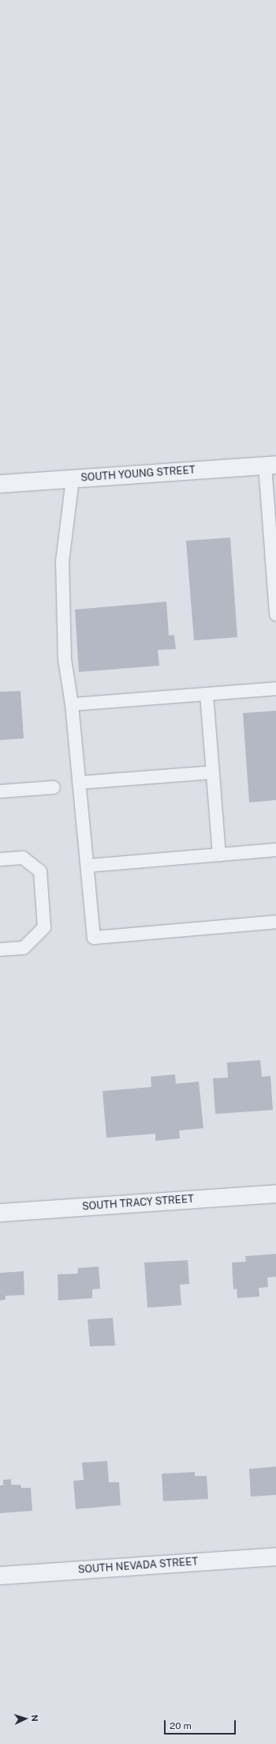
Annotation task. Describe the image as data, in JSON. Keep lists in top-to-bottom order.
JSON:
{
  "streets": {
    "street": ["SOUTH YOUNG STREET", "SOUTH TRACY STREET", "SOUTH NEVADA STREET"]
  },
  "scale_bar": "20 m",
  "north": "right"
}
